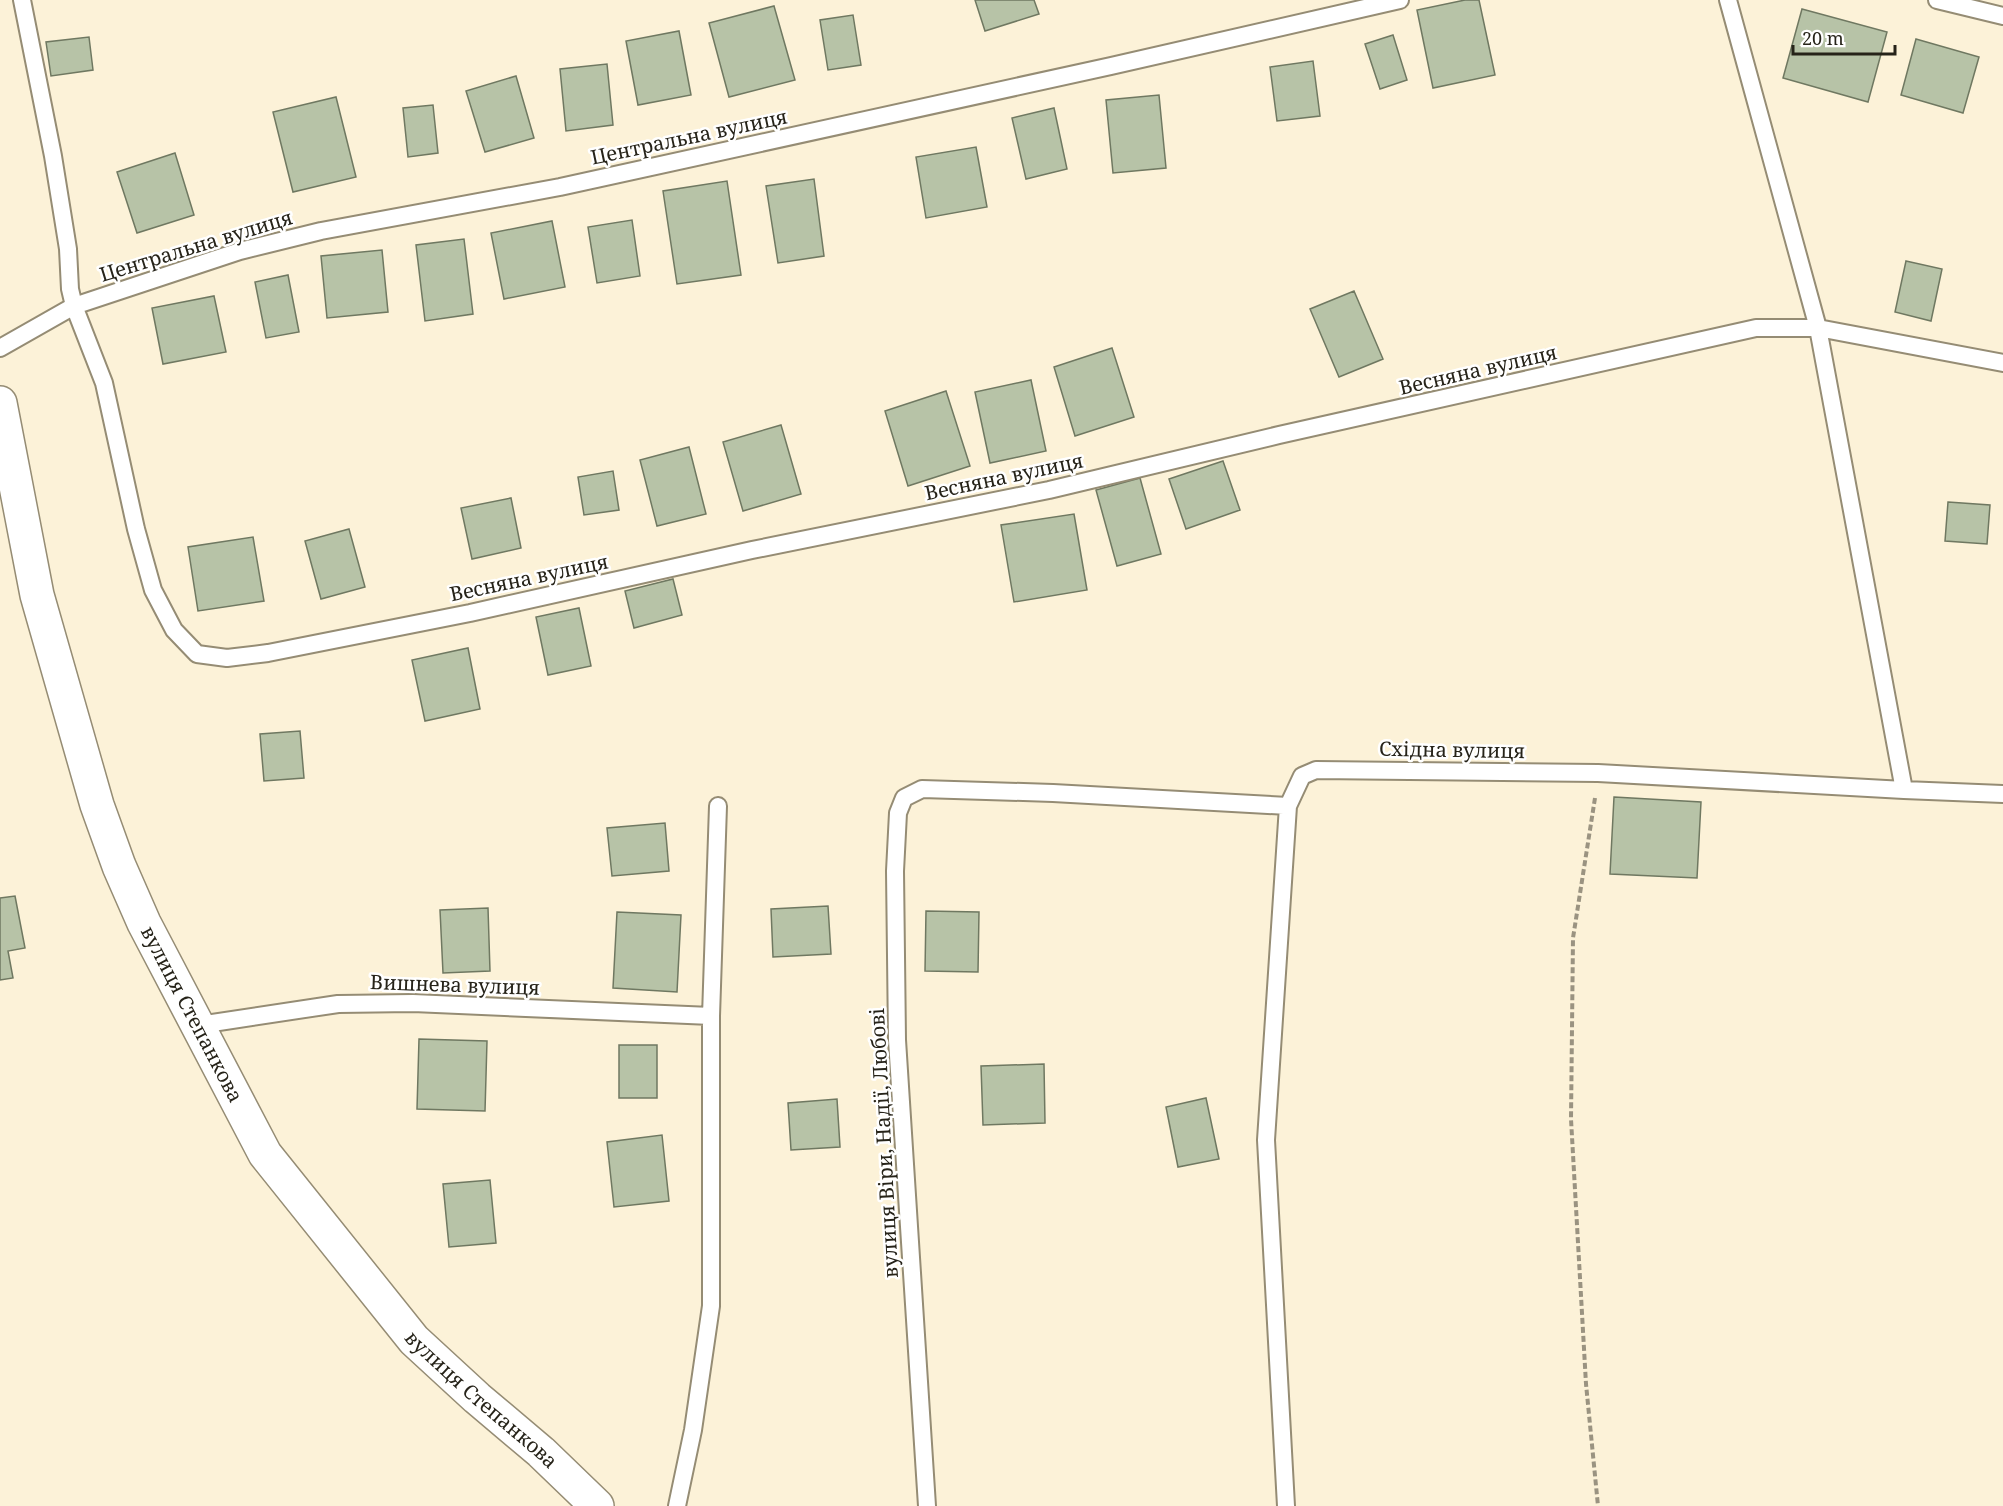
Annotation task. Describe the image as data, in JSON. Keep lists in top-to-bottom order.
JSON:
{
  "streets": {
    "street": ["вулиця Степанкова"],
    "lane": [
      "Центральна вулиця",
      "Весняна вулиця",
      "Східна вулиця",
      "Вишнева вулиця",
      "вулиця Віри, Надії, Любові"
    ]
  },
  "crossings": [
    ["Центральна вулиця", "Весняна вулиця"],
    ["Східна вулиця", "вулиця Віри, Надії, Любові"],
    ["Вишнева вулиця", "вулиця Степанкова"]
  ],
  "scale_bar": "20 m"
}
